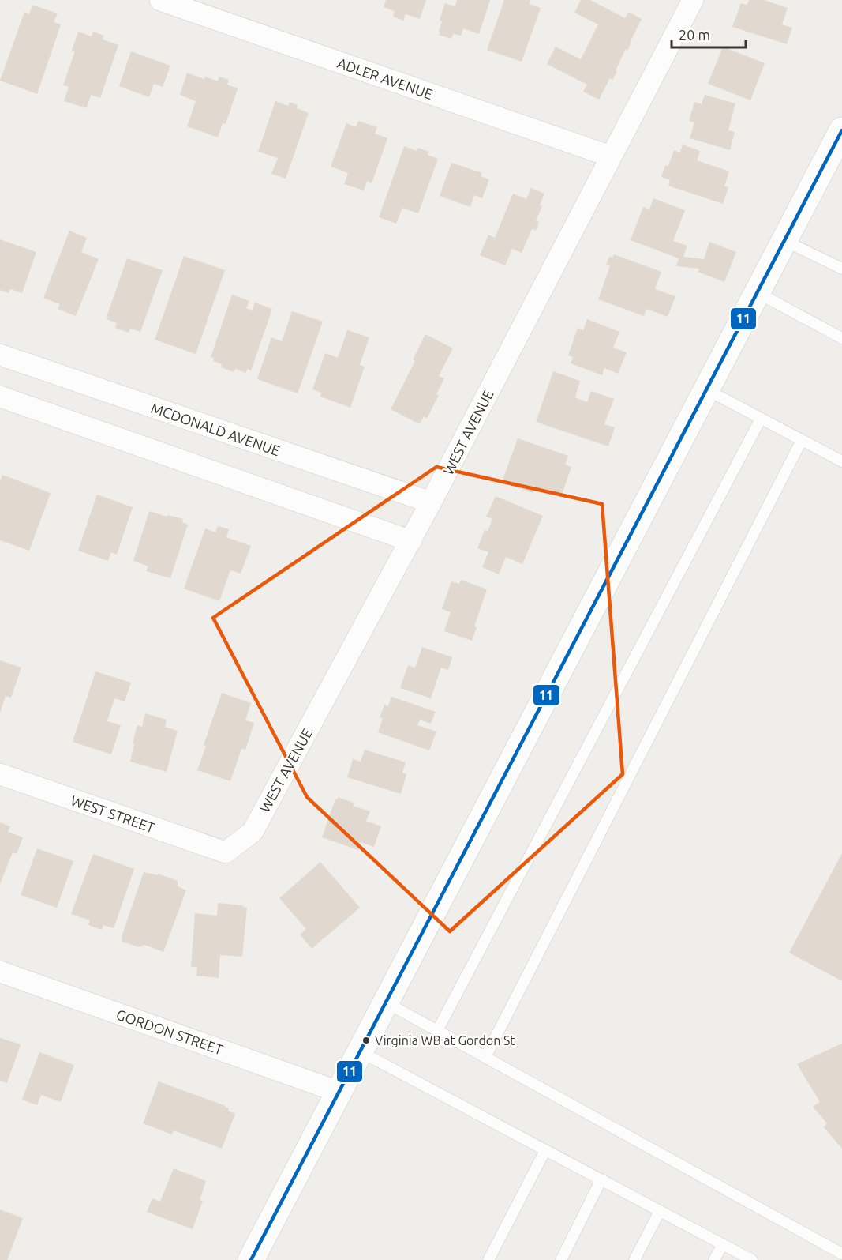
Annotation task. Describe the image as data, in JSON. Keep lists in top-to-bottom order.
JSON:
{
  "streets": {
    "street": [
      "ADLER AVENUE",
      "MCDONALD AVENUE",
      "WEST AVENUE",
      "WEST STREET",
      "GORDON STREET"
    ]
  },
  "crossings": [
    ["ADLER AVENUE", "WEST AVENUE"],
    ["MCDONALD AVENUE", "WEST AVENUE"],
    ["WEST AVENUE", "WEST STREET"]
  ],
  "places": ["Virginia WB at Gordon St"],
  "lines": ["transit line 11"],
  "scale_bar": "20 m"
}
